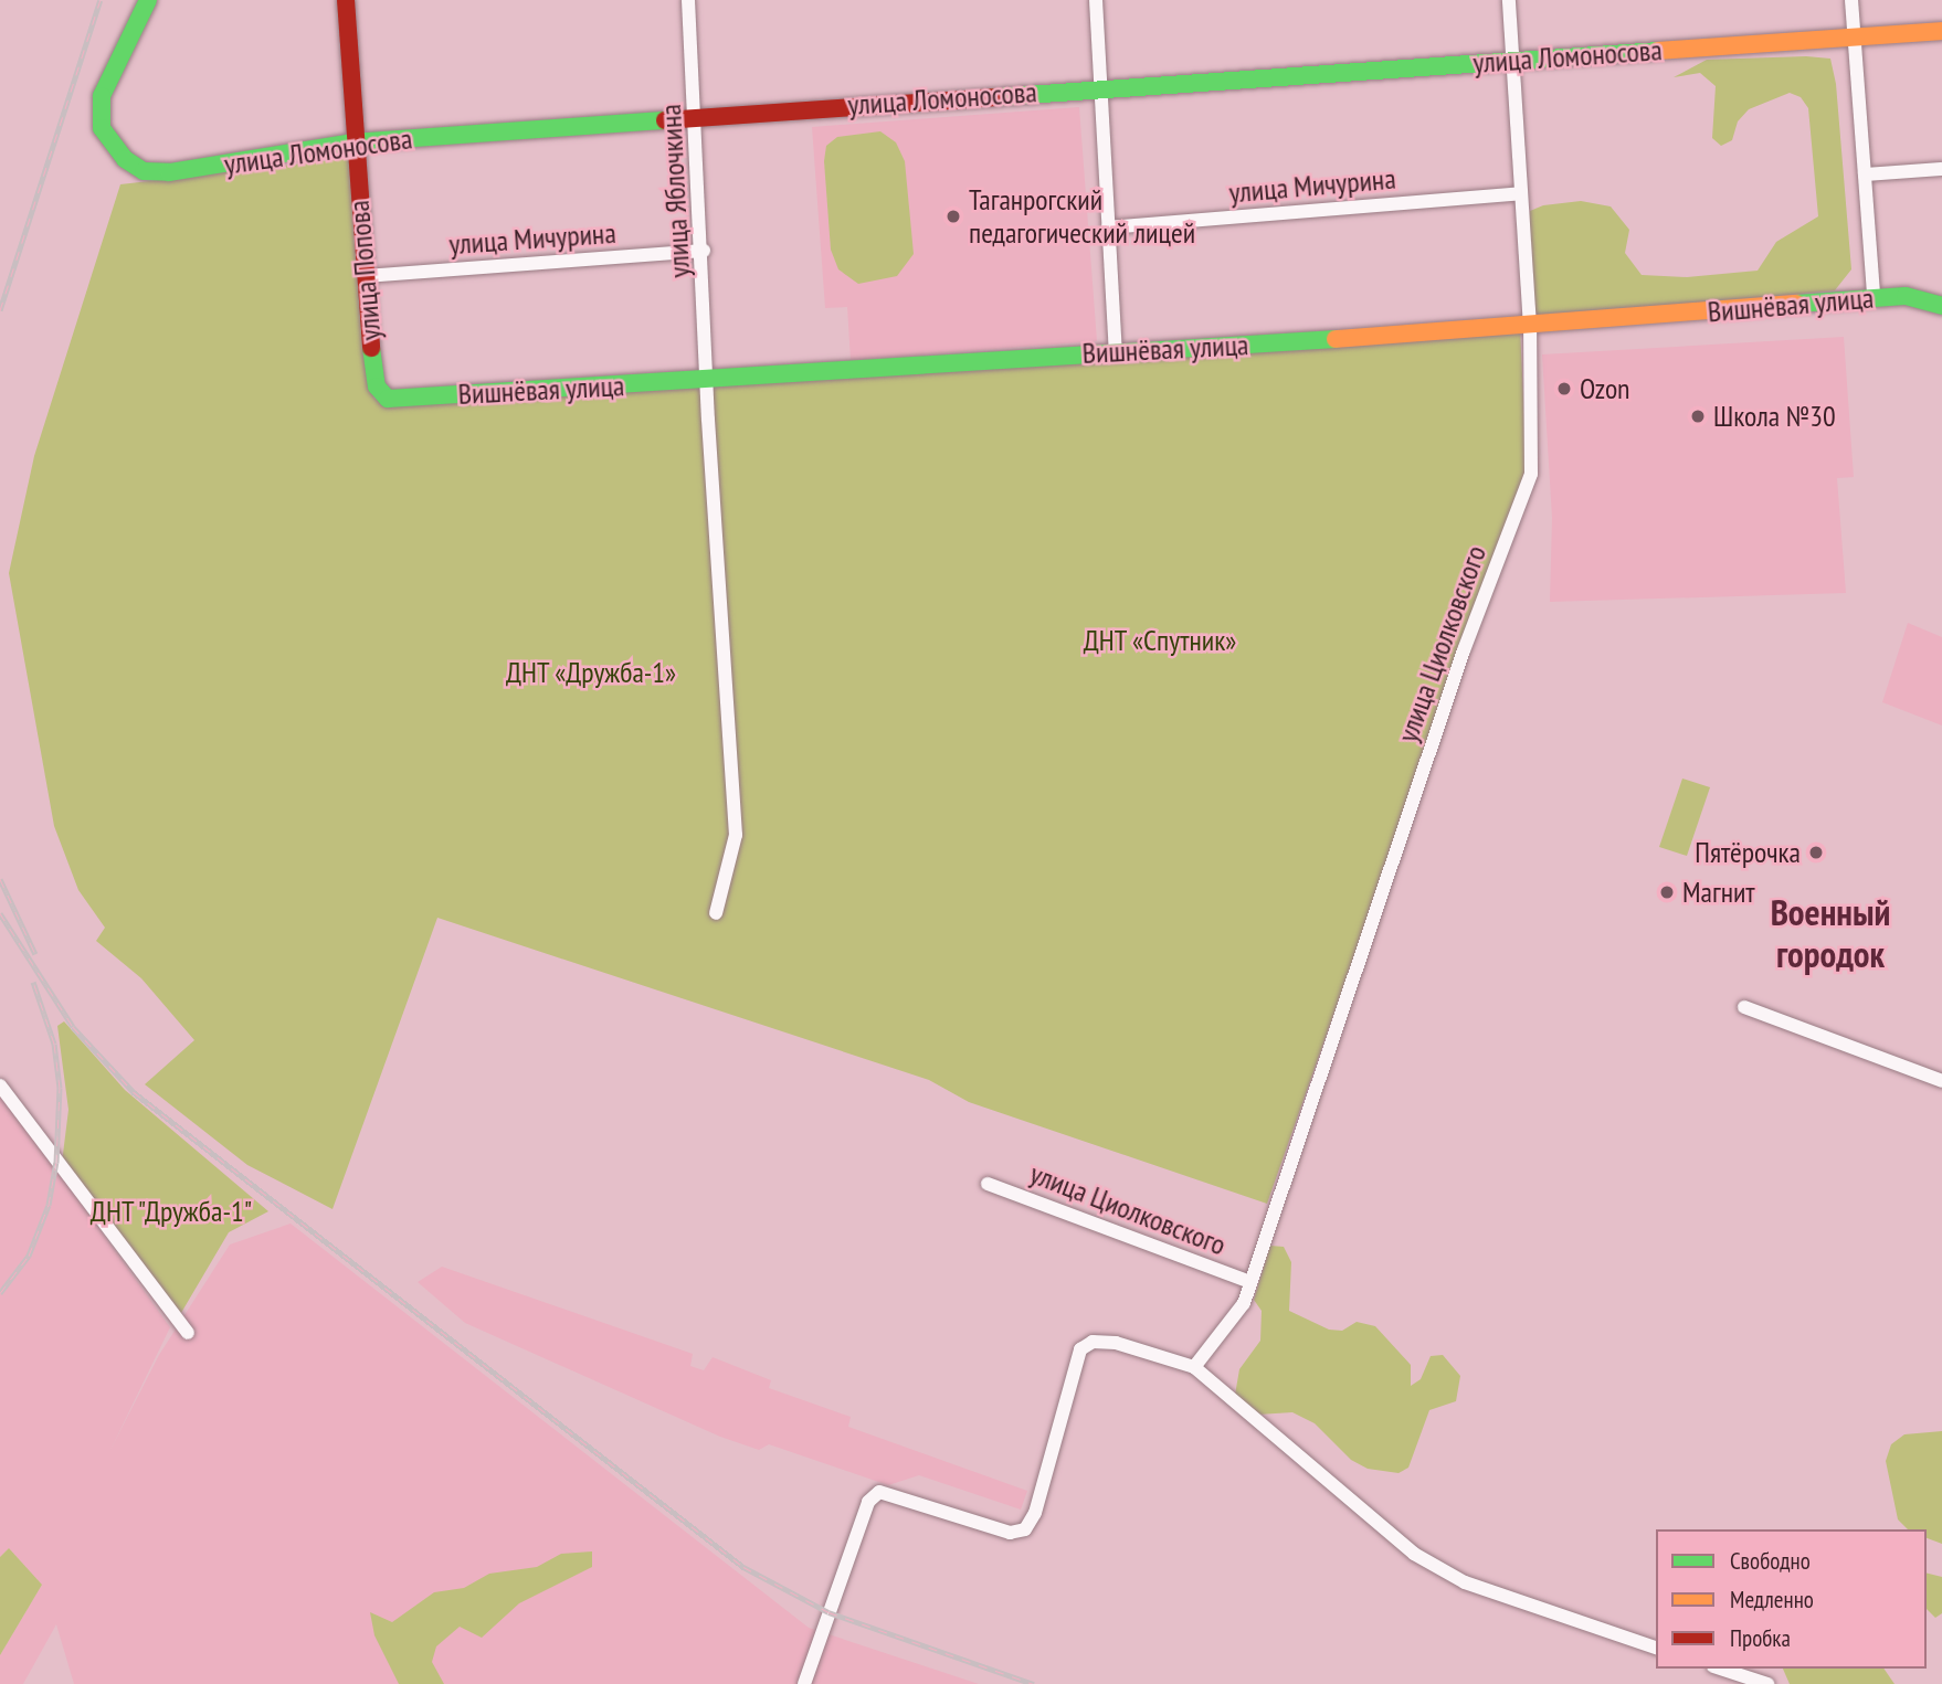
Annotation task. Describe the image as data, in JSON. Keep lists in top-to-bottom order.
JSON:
{
  "streets": {
    "street": [
      "улица Ломоносова",
      "улица Мичурина",
      "улица Яблочкина",
      "улица Попова",
      "Вишнёвая улица",
      "улица Циолковского"
    ]
  },
  "crossings": [
    ["улица Ломоносова", "улица Яблочкина"],
    ["улица Ломоносова", "улица Попова"],
    ["улица Ломоносова", "улица Циолковского"],
    ["улица Мичурина", "улица Яблочкина"],
    ["улица Мичурина", "улица Попова"],
    ["улица Мичурина", "улица Циолковского"],
    ["улица Яблочкина", "Вишнёвая улица"],
    ["улица Попова", "Вишнёвая улица"],
    ["Вишнёвая улица", "улица Циолковского"]
  ],
  "districts": ["Военный городок"],
  "parks": ["ДНТ «Спутник»", "ДНТ «Дружба-1»", "ДНТ \"Дружба-1\""],
  "places": [
    "Таганрогский педагогический лицей",
    "Ozon",
    "Школа №30",
    "Пятёрочка",
    "Магнит"
  ],
  "legend": ["Свободно", "Медленно", "Пробка"]
}
